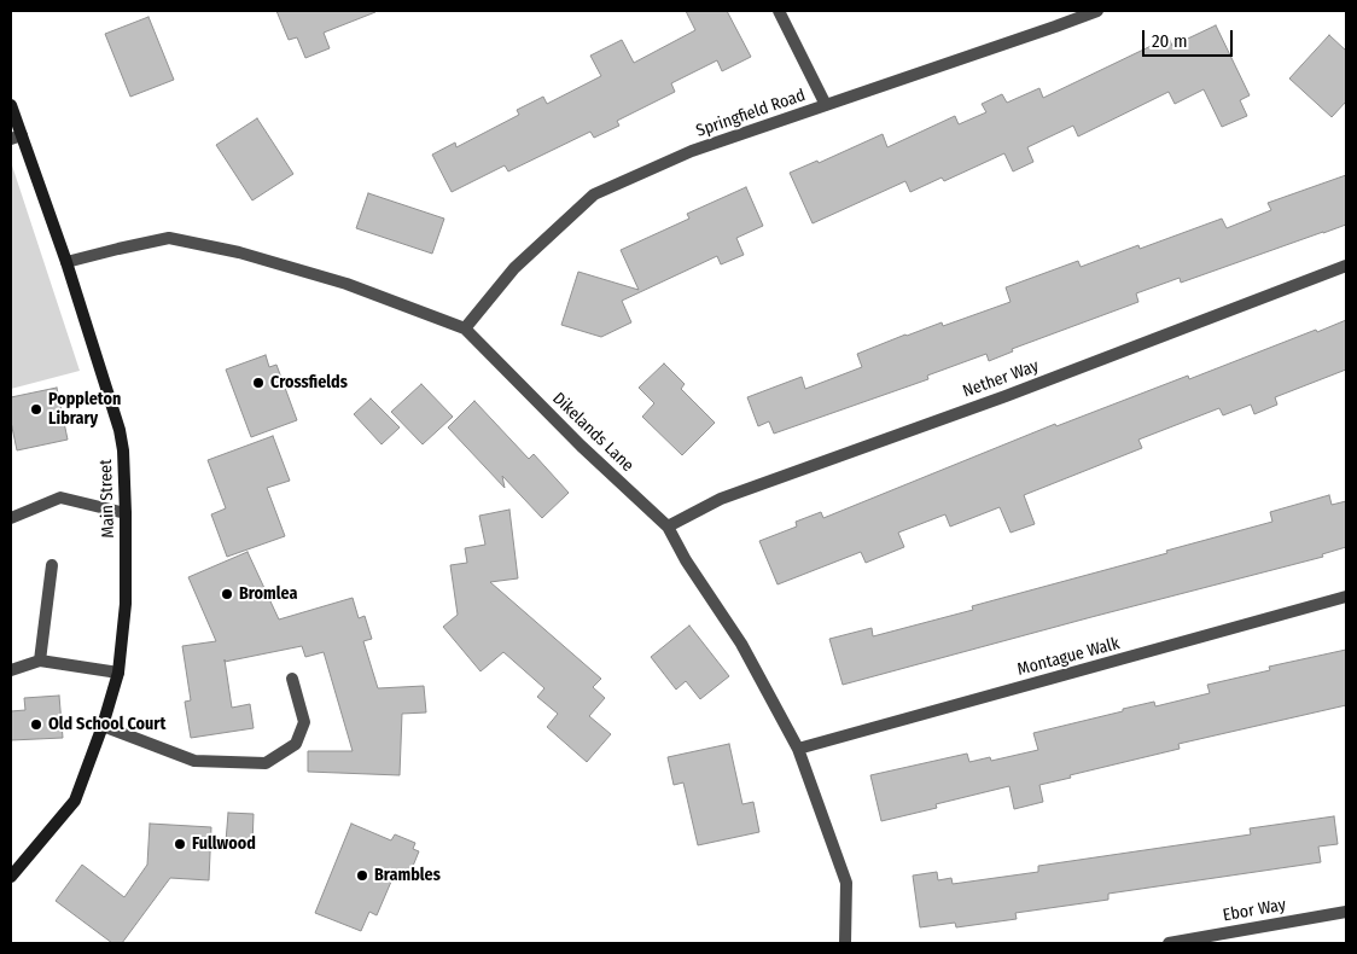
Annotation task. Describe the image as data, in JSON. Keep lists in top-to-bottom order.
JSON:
{
  "streets": {
    "street": [
      "Springfield Road",
      "Nether Way",
      "Dikelands Lane",
      "Main Street",
      "Montague Walk",
      "Ebor Way"
    ]
  },
  "crossings": [
    ["Springfield Road", "Dikelands Lane"],
    ["Nether Way", "Dikelands Lane"],
    ["Dikelands Lane", "Main Street"],
    ["Dikelands Lane", "Montague Walk"]
  ],
  "places": [
    "Crossfields",
    "Poppleton Library",
    "Bromlea",
    "Old School Court",
    "Fullwood",
    "Brambles"
  ],
  "scale_bar": "20 m"
}
